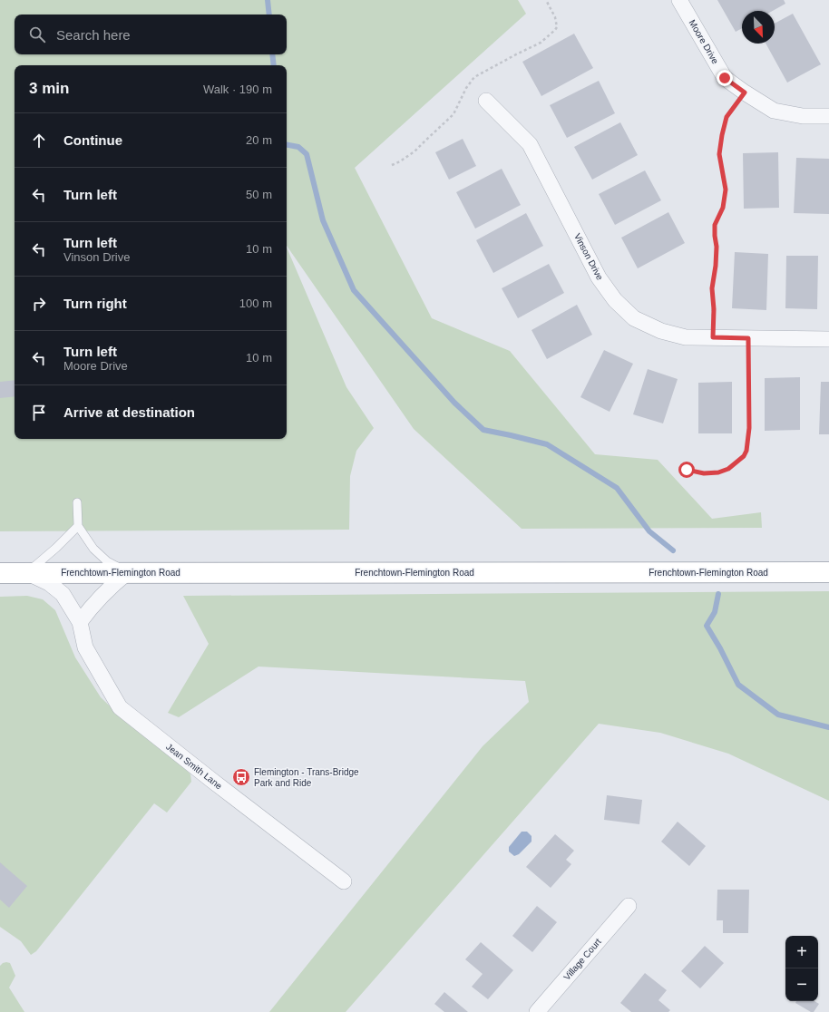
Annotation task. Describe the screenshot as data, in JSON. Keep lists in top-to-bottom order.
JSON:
{
  "streets": {
    "main road": ["Frenchtown-Flemington Road"],
    "street": [
      "Moore Drive",
      "Vinson Drive",
      "Jean Smith Lane",
      "Village Court"
    ]
  },
  "crossings": [
    ["Frenchtown-Flemington Road", "Jean Smith Lane"]
  ],
  "places": {
    "bus stop": ["Flemington - Trans-Bridge Park and Ride"]
  },
  "north": "bottom right",
  "page": {
    "search": "Search here",
    "heading": ["3 min", "Walk · 190 m"],
    "list": [
      ["Continue", "20 m"],
      ["Turn left", "50 m"],
      ["Turn left", "Vinson Drive", "10 m"],
      ["Turn right", "100 m"],
      ["Turn left", "Moore Drive", "10 m"],
      "Arrive at destination"
    ],
    "map_buttons": ["+", "−"]
  }
}
